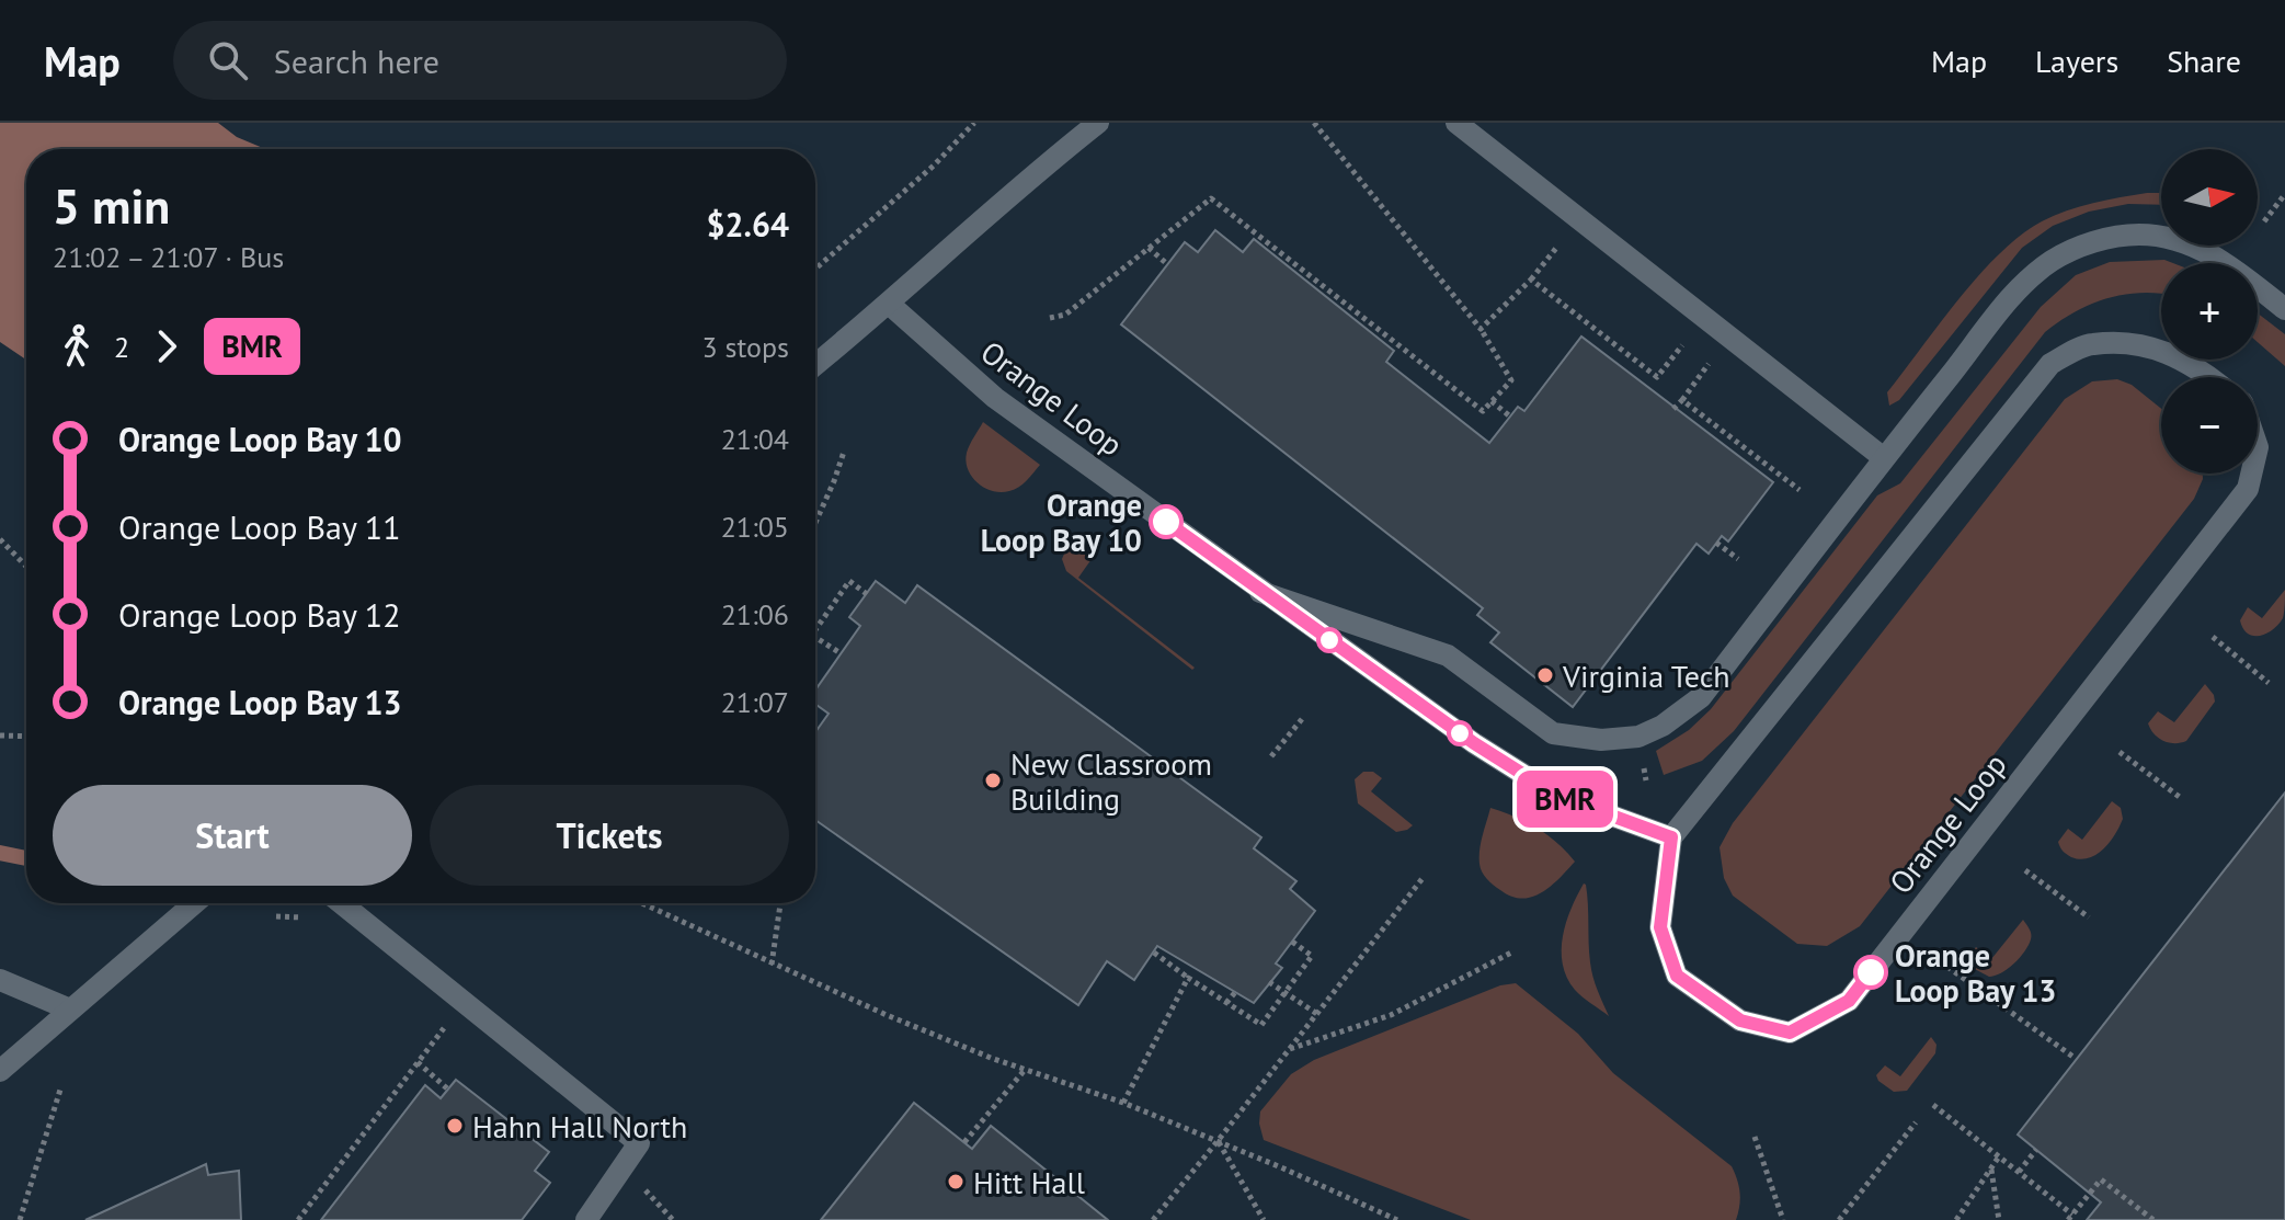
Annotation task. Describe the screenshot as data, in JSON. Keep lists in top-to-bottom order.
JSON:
{
  "streets": {
    "street": ["Orange Loop"]
  },
  "places": [
    "Orange Loop Bay 10",
    "Virginia Tech",
    "New Classroom Building",
    "Orange Loop Bay 13",
    "Hahn Hall North",
    "Hitt Hall"
  ],
  "lines": ["bus line BMR"],
  "north": "right",
  "page": {
    "header": "Map",
    "search": "Search here",
    "nav": ["Map", "Layers", "Share"],
    "on_map": "BMR",
    "map_buttons": ["+", "−"],
    "heading": ["5 min", "21:02 – 21:07 · Bus", "$2.64"],
    "legs": ["2", "BMR", "3 stops"],
    "list": [
      {
        "name": "Orange Loop Bay 10",
        "value": "21:04"
      },
      {
        "name": "Orange Loop Bay 11",
        "value": "21:05"
      },
      {
        "name": "Orange Loop Bay 12",
        "value": "21:06"
      },
      {
        "name": "Orange Loop Bay 13",
        "value": "21:07"
      }
    ],
    "buttons": ["Start", "Tickets"]
  }
}
